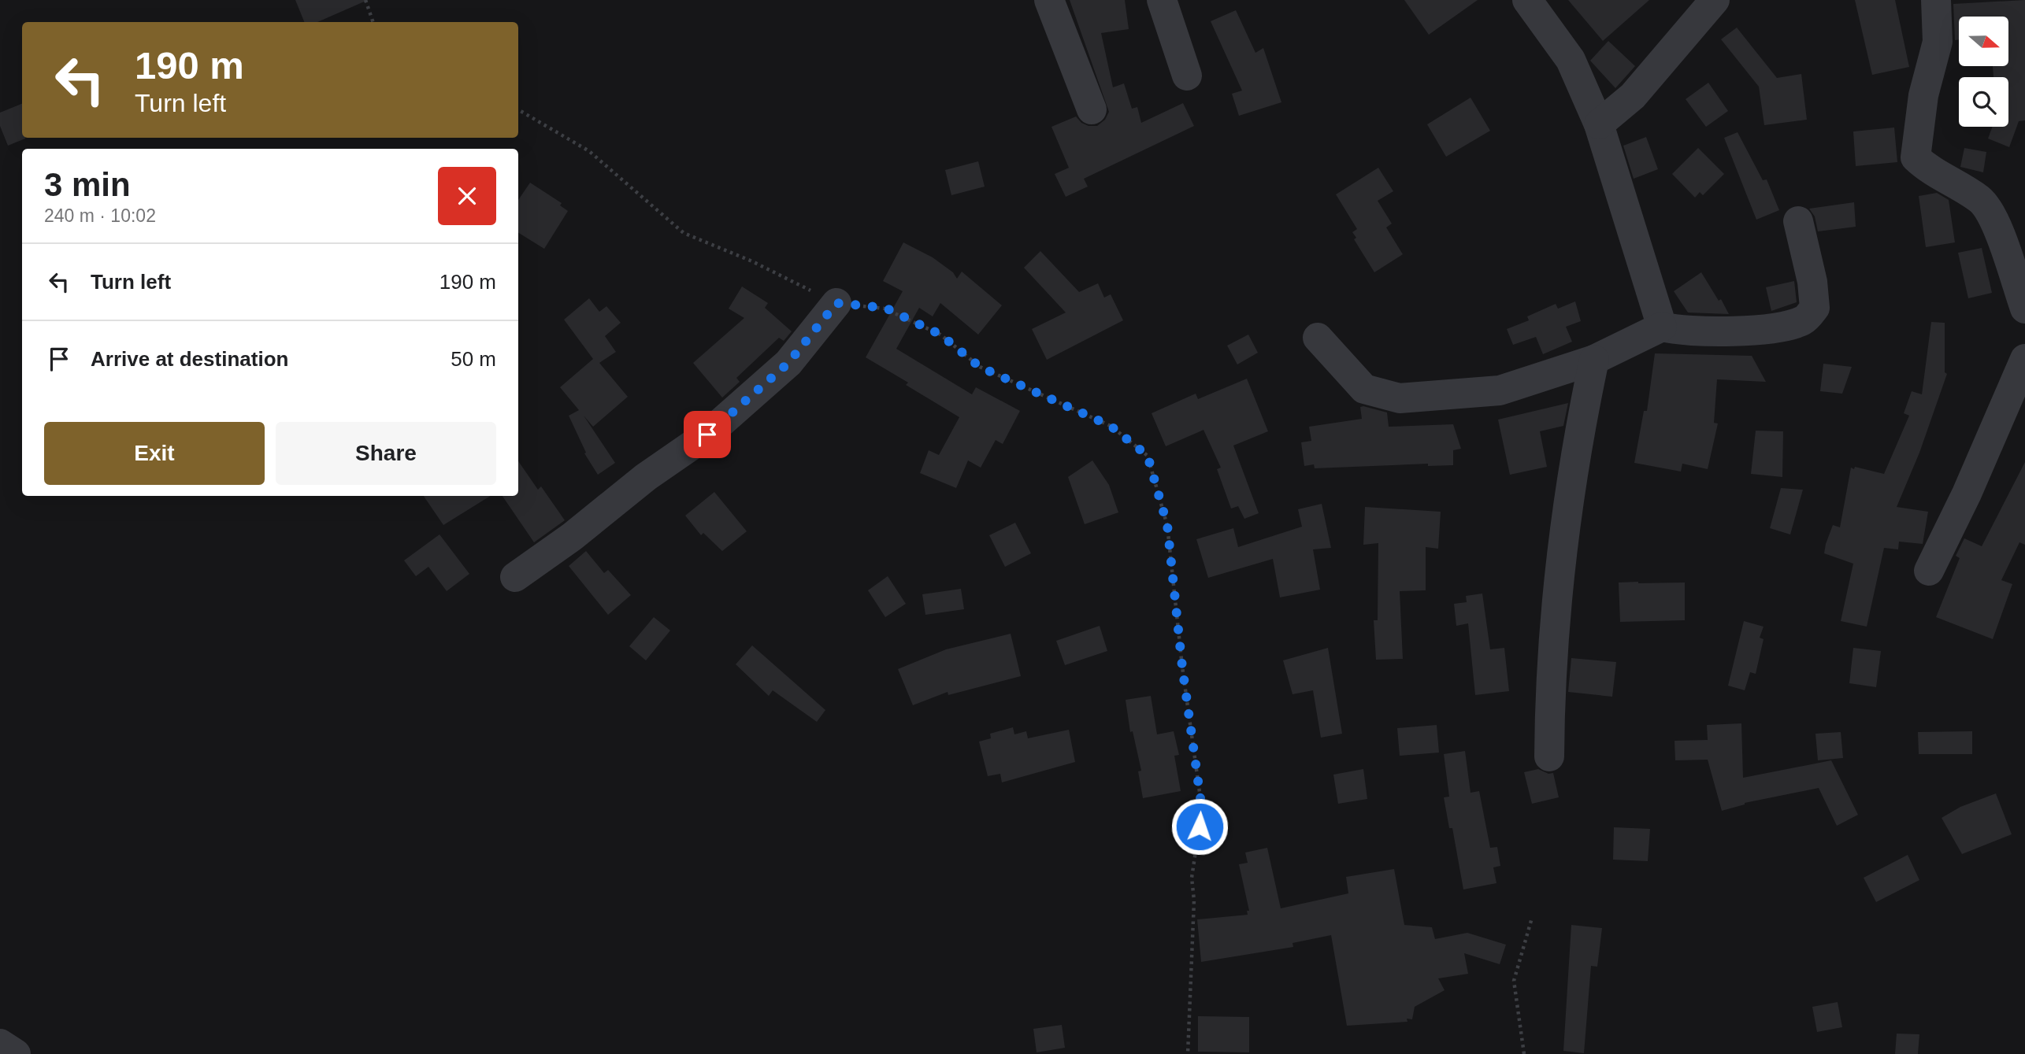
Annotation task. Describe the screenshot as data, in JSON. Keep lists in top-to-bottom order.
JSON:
{
  "north": "right",
  "page": {
    "turn": ["190 m", "Turn left"],
    "heading": ["3 min", "240 m · 10:02"],
    "list": [
      {
        "name": "Turn left",
        "value": "190 m"
      },
      {
        "name": "Arrive at destination",
        "value": "50 m"
      }
    ],
    "buttons": ["Exit", "Share"]
  }
}
